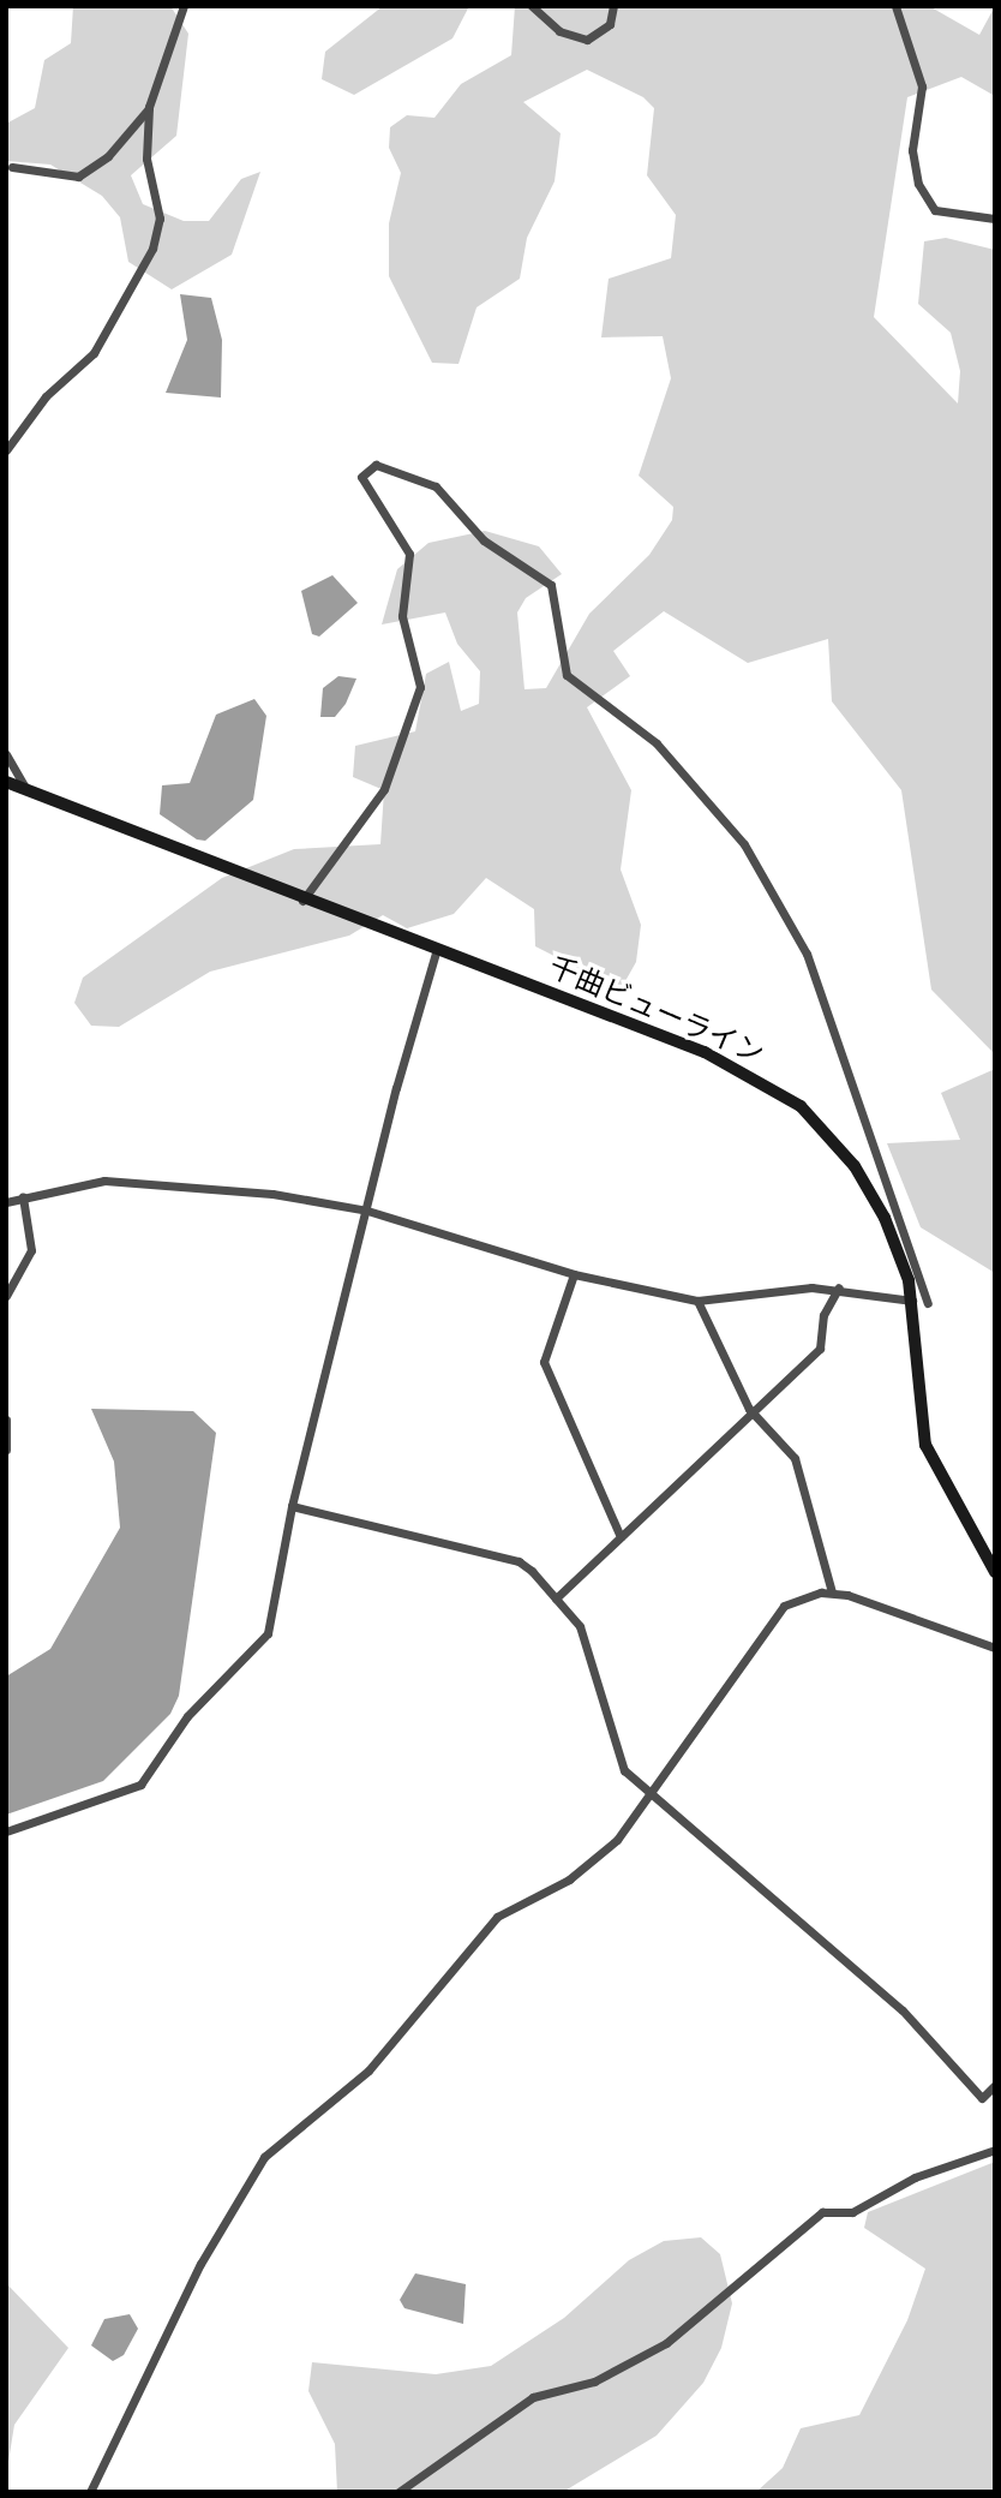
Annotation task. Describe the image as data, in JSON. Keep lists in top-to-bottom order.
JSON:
{
  "streets": {
    "street": ["千曲ビューライン"]
  }
}
